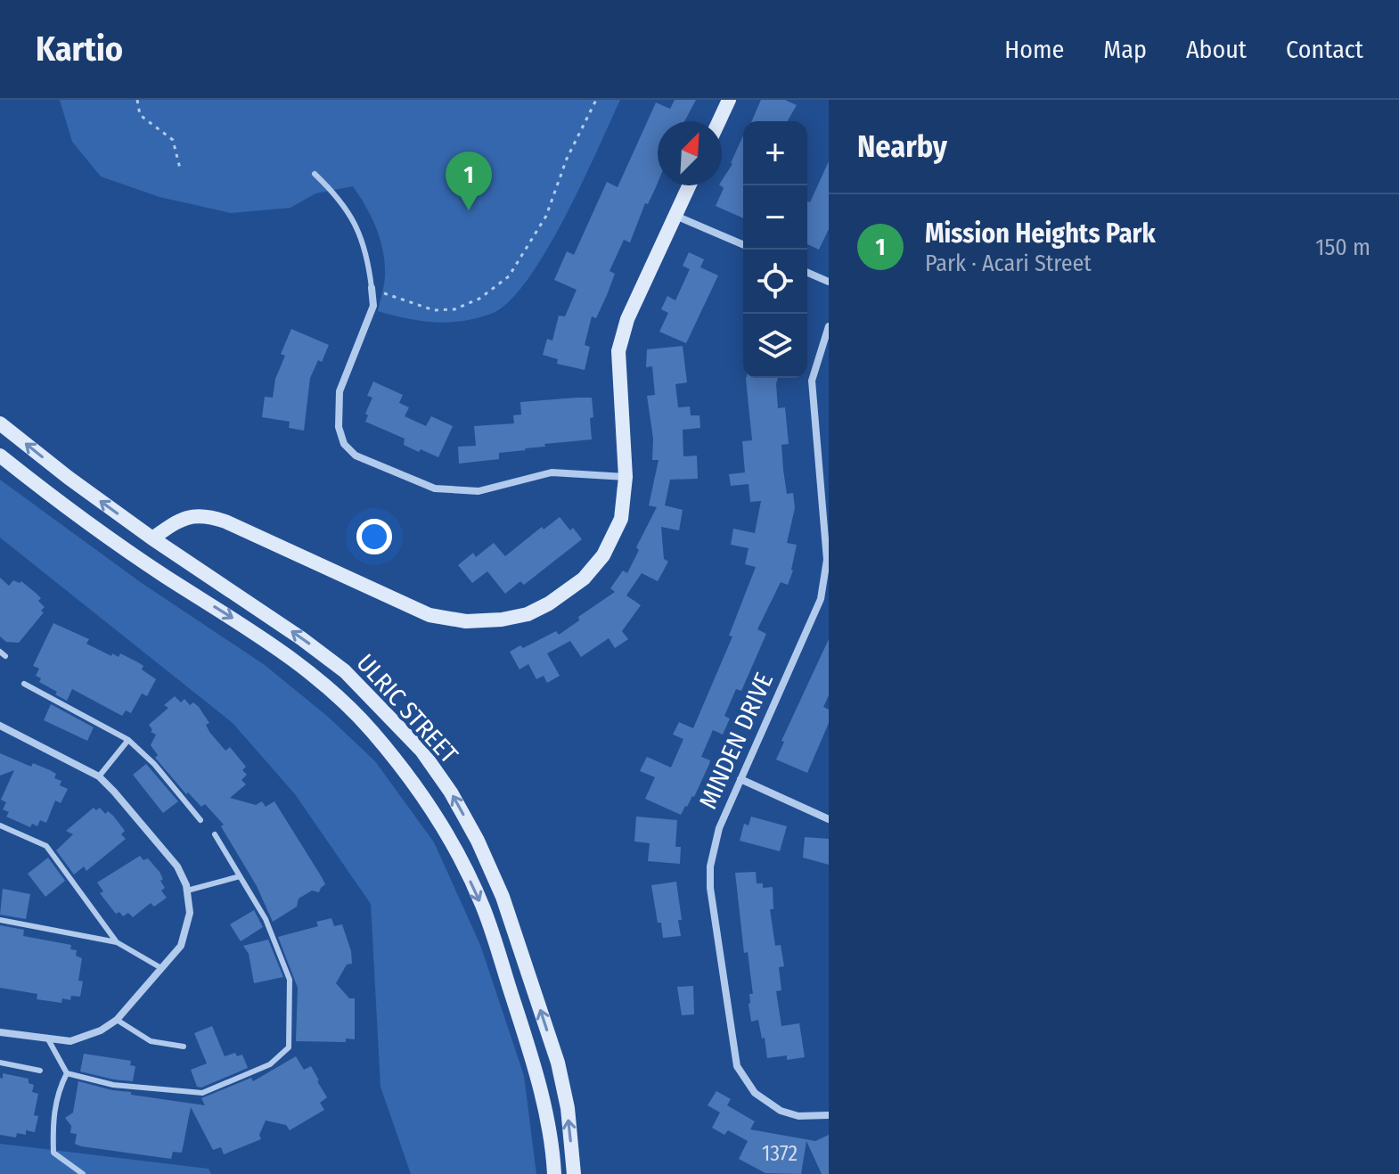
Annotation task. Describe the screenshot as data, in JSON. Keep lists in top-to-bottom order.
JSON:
{
  "streets": {
    "main road": ["ULRIC STREET"],
    "street": ["MINDEN DRIVE"]
  },
  "house_numbers": ["1372"],
  "north": "top right",
  "page": {
    "header": "Kartio",
    "nav": [
      "Home",
      "Map",
      "About",
      "Contact"
    ],
    "heading": "Nearby",
    "map_buttons": ["+", "−"],
    "pins": "1",
    "list": [
      {
        "mark": "1",
        "name": "Mission Heights Park",
        "note": "Park · Acari Street",
        "value": "150 m"
      }
    ]
  }
}
